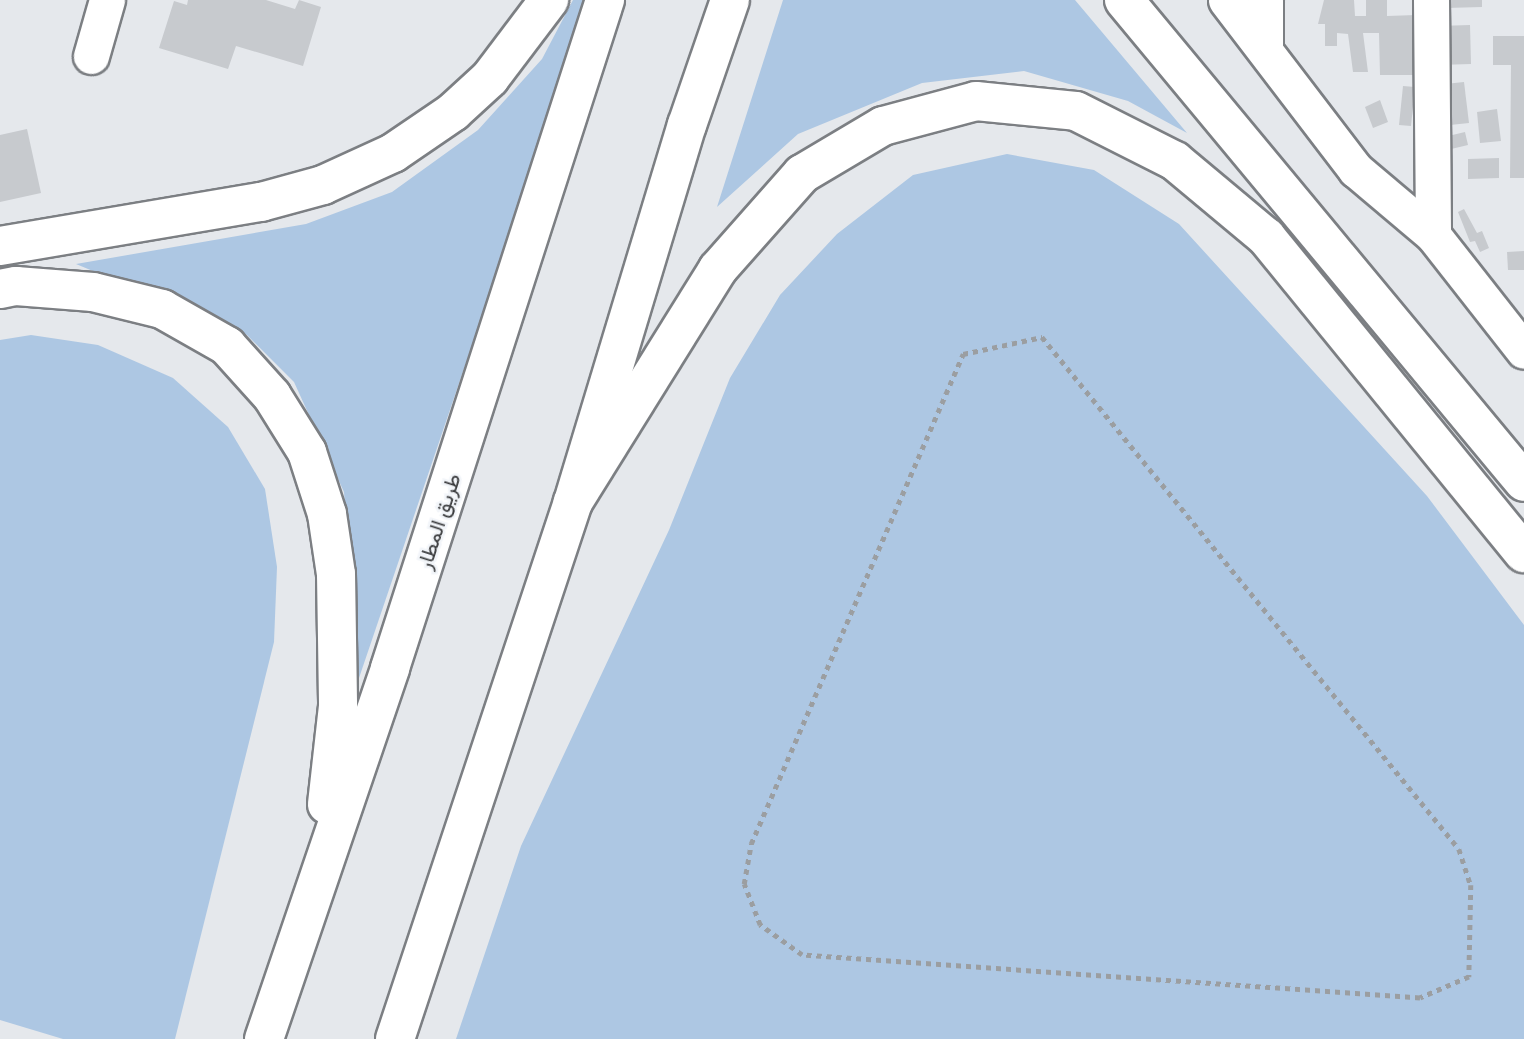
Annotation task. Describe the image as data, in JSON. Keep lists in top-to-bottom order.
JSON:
{
  "streets": {
    "highway": ["طريق المطار"]
  }
}
